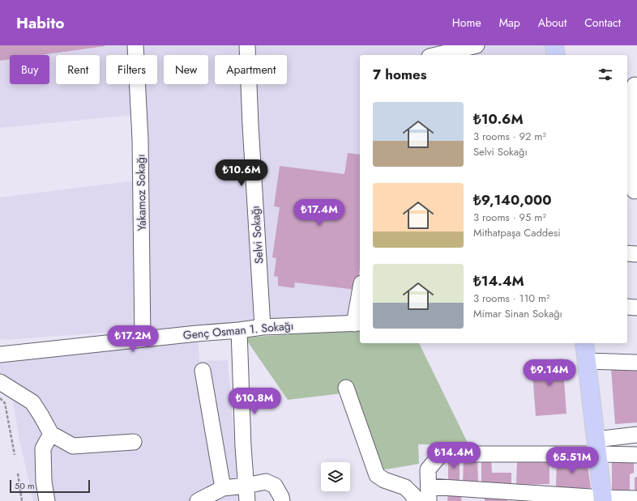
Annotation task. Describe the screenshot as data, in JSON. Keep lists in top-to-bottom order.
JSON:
{
  "streets": {
    "street": ["Yakamoz Sokağı", "Selvi Sokağı", "Genç Osman 1. Sokağı"]
  },
  "crossings": [
    ["Yakamoz Sokağı", "Genç Osman 1. Sokağı"],
    ["Selvi Sokağı", "Genç Osman 1. Sokağı"]
  ],
  "scale_bar": "50 m",
  "page": {
    "header": "Habito",
    "nav": [
      "Home",
      "Map",
      "About",
      "Contact"
    ],
    "chip": [
      "Buy",
      "Rent",
      "Filters",
      "New",
      "Apartment"
    ],
    "heading": "7 homes",
    "list": [
      {
        "name": "₺10.6M",
        "note": "3 rooms · 92 m² · Selvi Sokağı"
      },
      {
        "name": "₺9,140,000",
        "note": "3 rooms · 95 m² · Mithatpaşa Caddesi"
      },
      {
        "name": "₺14.4M",
        "note": "3 rooms · 110 m² · Mimar Sinan Sokağı"
      }
    ],
    "price": [
      "₺10.6M",
      "₺17.4M",
      "₺17.2M",
      "₺9.14M",
      "₺10.8M",
      "₺14.4M",
      "₺5.51M"
    ],
    "scale": "50 m"
  }
}
